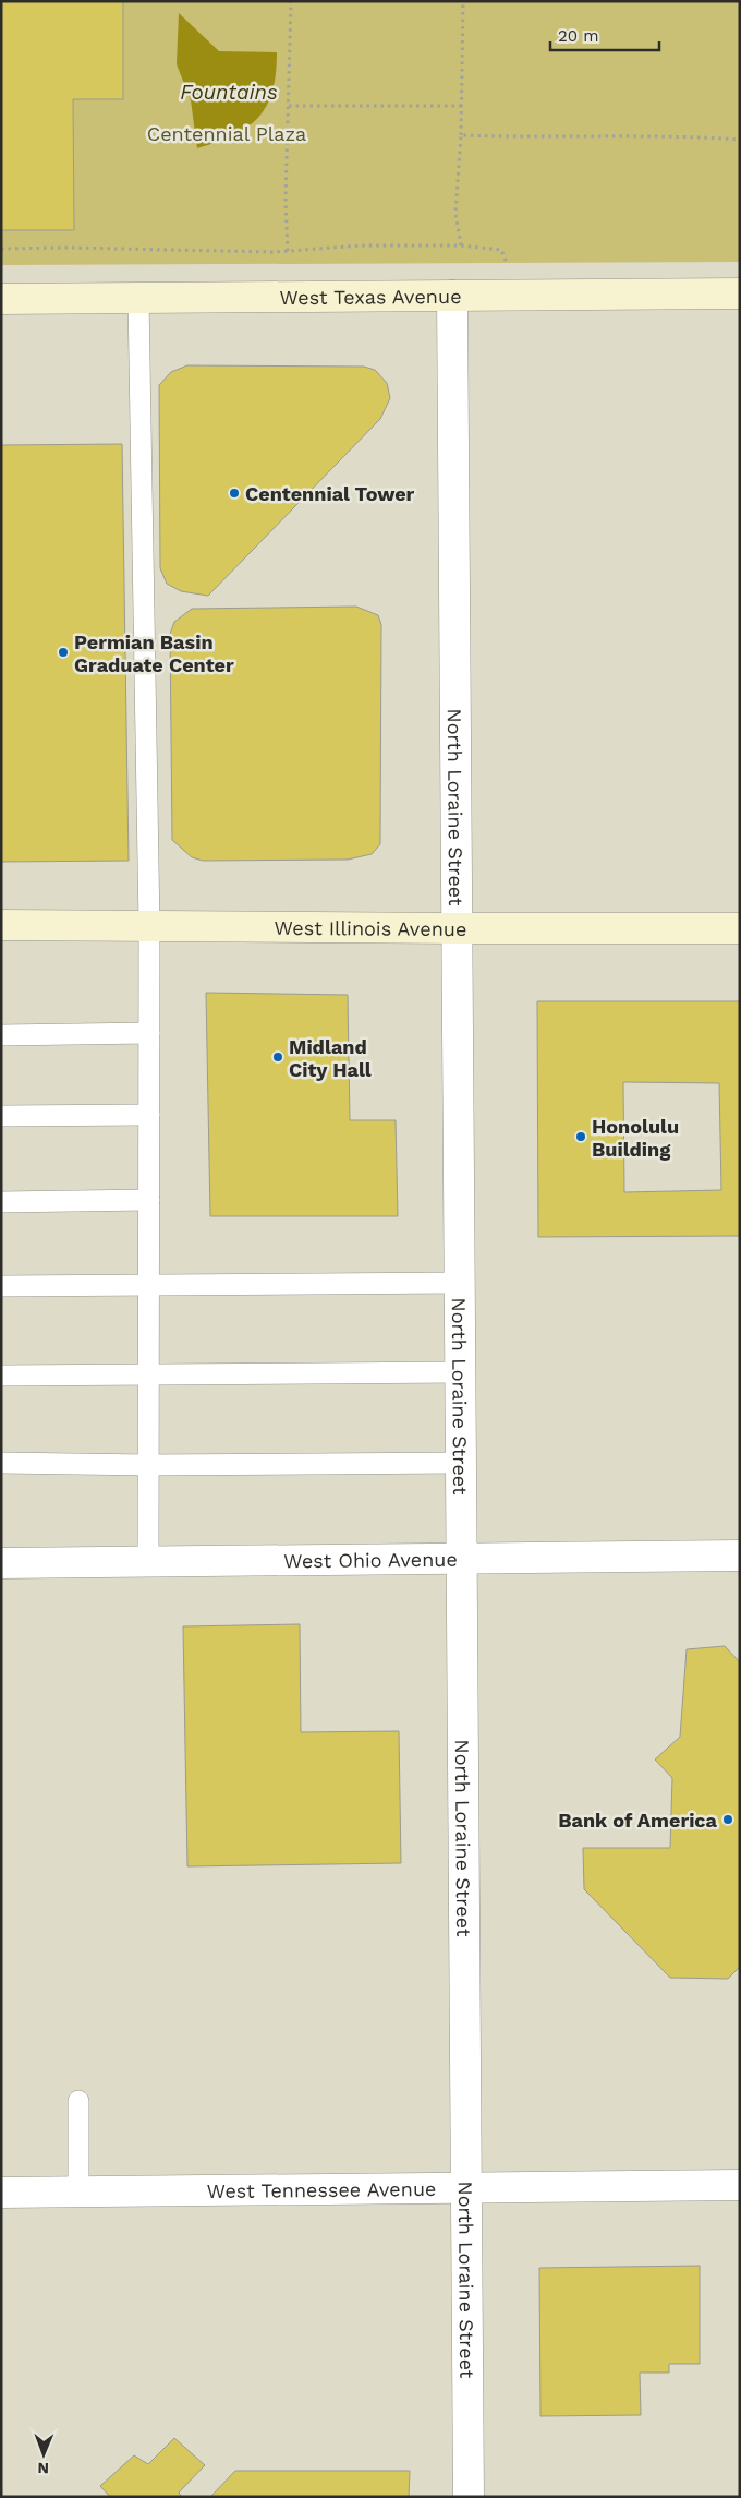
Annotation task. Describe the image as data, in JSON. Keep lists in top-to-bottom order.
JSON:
{
  "streets": {
    "main road": ["West Texas Avenue", "West Illinois Avenue"],
    "street": ["North Loraine Street", "West Ohio Avenue", "West Tennessee Avenue"]
  },
  "crossings": [
    ["West Texas Avenue", "North Loraine Street"],
    ["North Loraine Street", "West Illinois Avenue"],
    ["North Loraine Street", "West Ohio Avenue"],
    ["North Loraine Street", "West Tennessee Avenue"]
  ],
  "water": ["Fountains"],
  "parks": ["Centennial Plaza"],
  "places": [
    "Centennial Tower",
    "Permian Basin Graduate Center",
    "Midland City Hall",
    "Honolulu Building",
    "Bank of America"
  ],
  "scale_bar": "20 m",
  "north": "bottom"
}
